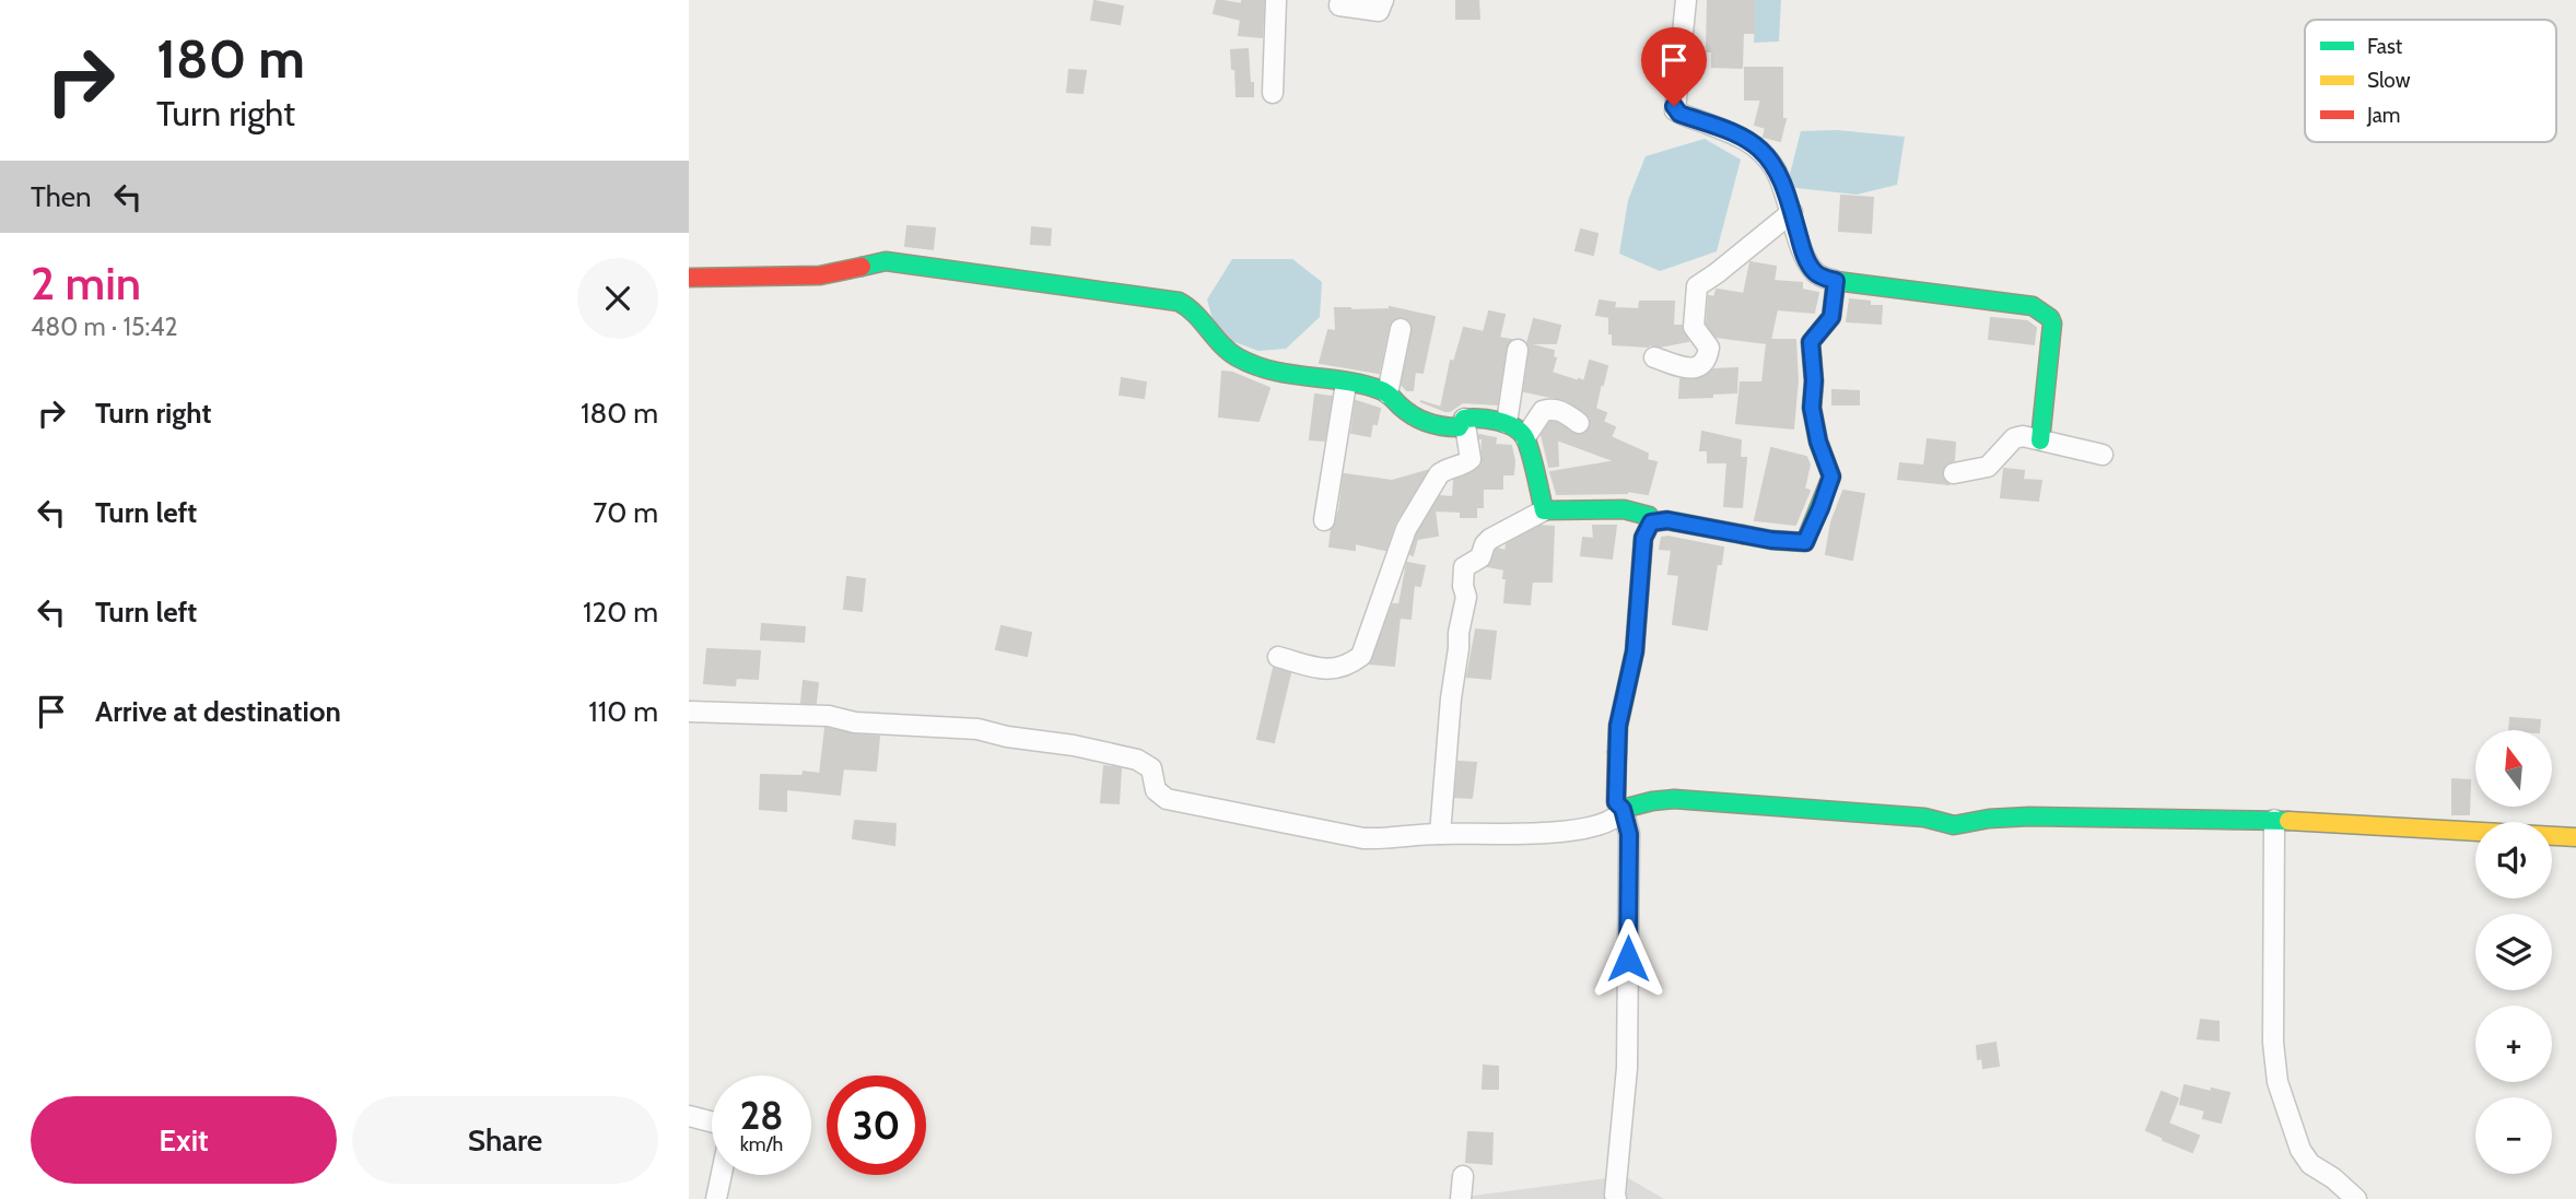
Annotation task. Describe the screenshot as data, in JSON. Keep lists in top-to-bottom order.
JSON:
{
  "legend": ["Fast", "Slow", "Jam"],
  "north": "top",
  "page": {
    "turn": ["180 m", "Turn right"],
    "then": "Then",
    "heading": ["2 min", "480 m · 15:42"],
    "list": [
      {
        "name": "Turn right",
        "value": "180 m"
      },
      {
        "name": "Turn left",
        "value": "70 m"
      },
      {
        "name": "Turn left",
        "value": "120 m"
      },
      {
        "name": "Arrive at destination",
        "value": "110 m"
      }
    ],
    "map_buttons": ["+", "−"],
    "speed": "28 km/h",
    "limit": "30",
    "buttons": ["Exit", "Share"]
  }
}
